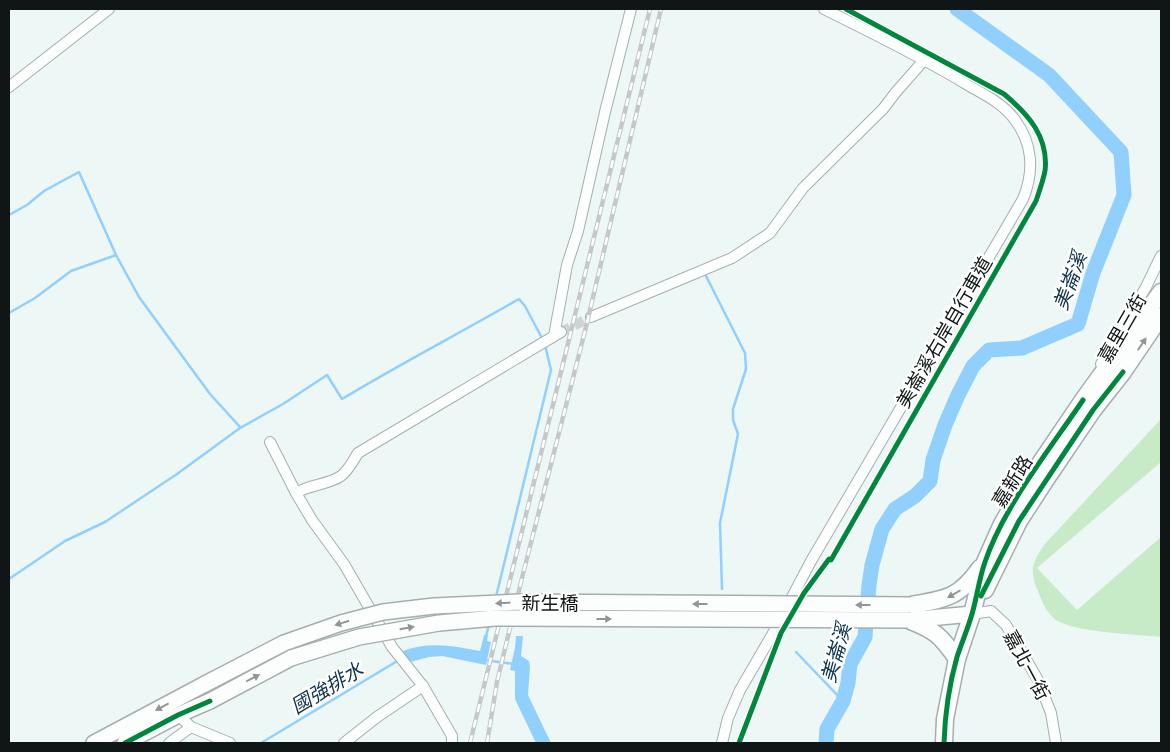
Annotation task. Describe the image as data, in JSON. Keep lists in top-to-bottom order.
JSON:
{
  "streets": {
    "main road": ["嘉新路"],
    "street": ["嘉里三街", "新生橋", "嘉北一街"],
    "cycle path": ["美崙溪右岸自行車道"]
  },
  "crossings": [
    ["嘉里三街", "嘉新路"],
    ["嘉新路", "嘉北一街"]
  ],
  "water": ["美崙溪", "國強排水"]
}
